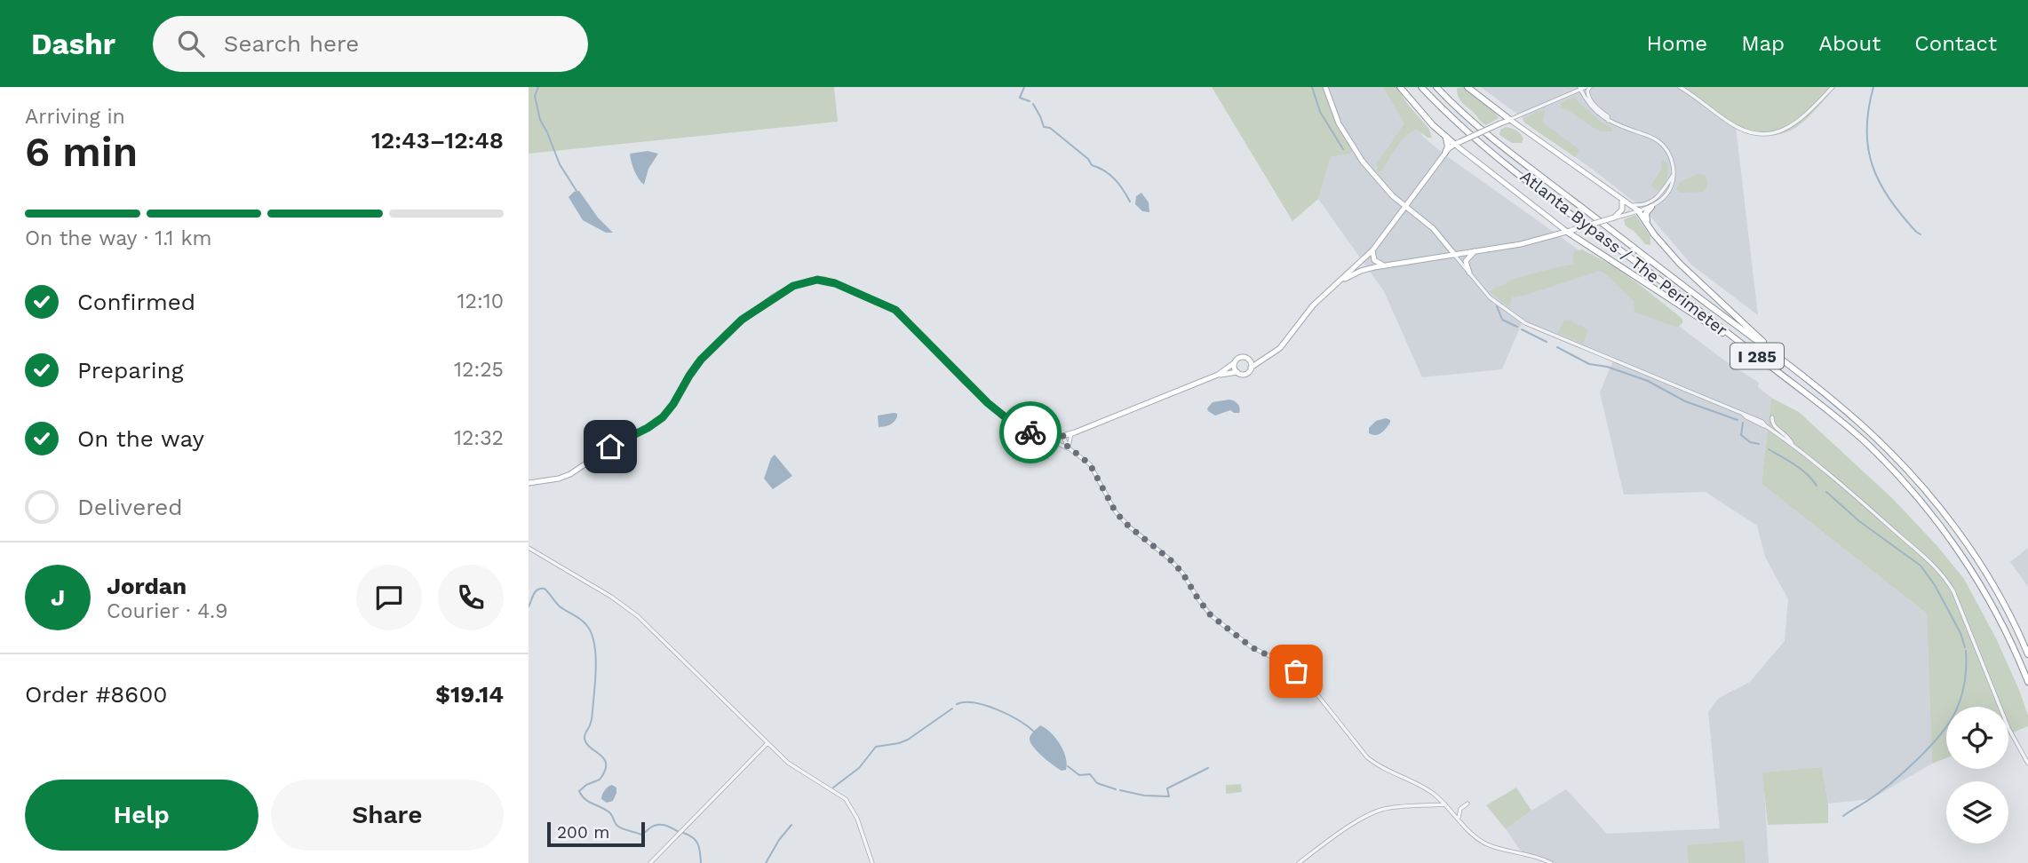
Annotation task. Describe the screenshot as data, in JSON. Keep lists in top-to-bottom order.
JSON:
{
  "streets": {
    "highway": ["Atlanta Bypass / The Perimeter", "I 285"]
  },
  "scale_bar": "200 m",
  "page": {
    "header": "Dashr",
    "search": "Search here",
    "nav": [
      "Home",
      "Map",
      "About",
      "Contact"
    ],
    "heading": ["6 min", "Arriving in", "12:43–12:48"],
    "panel": [
      "Jordan",
      "Courier · 4.9",
      "Order #8600",
      "$19.14"
    ],
    "bar": "On the way · 1.1 km",
    "list": [
      ["Confirmed", "12:10"],
      ["Preparing", "12:25"],
      ["On the way", "12:32"],
      "Delivered"
    ],
    "round": "J",
    "buttons": ["Help", "Share"],
    "scale": "200 m"
  }
}
